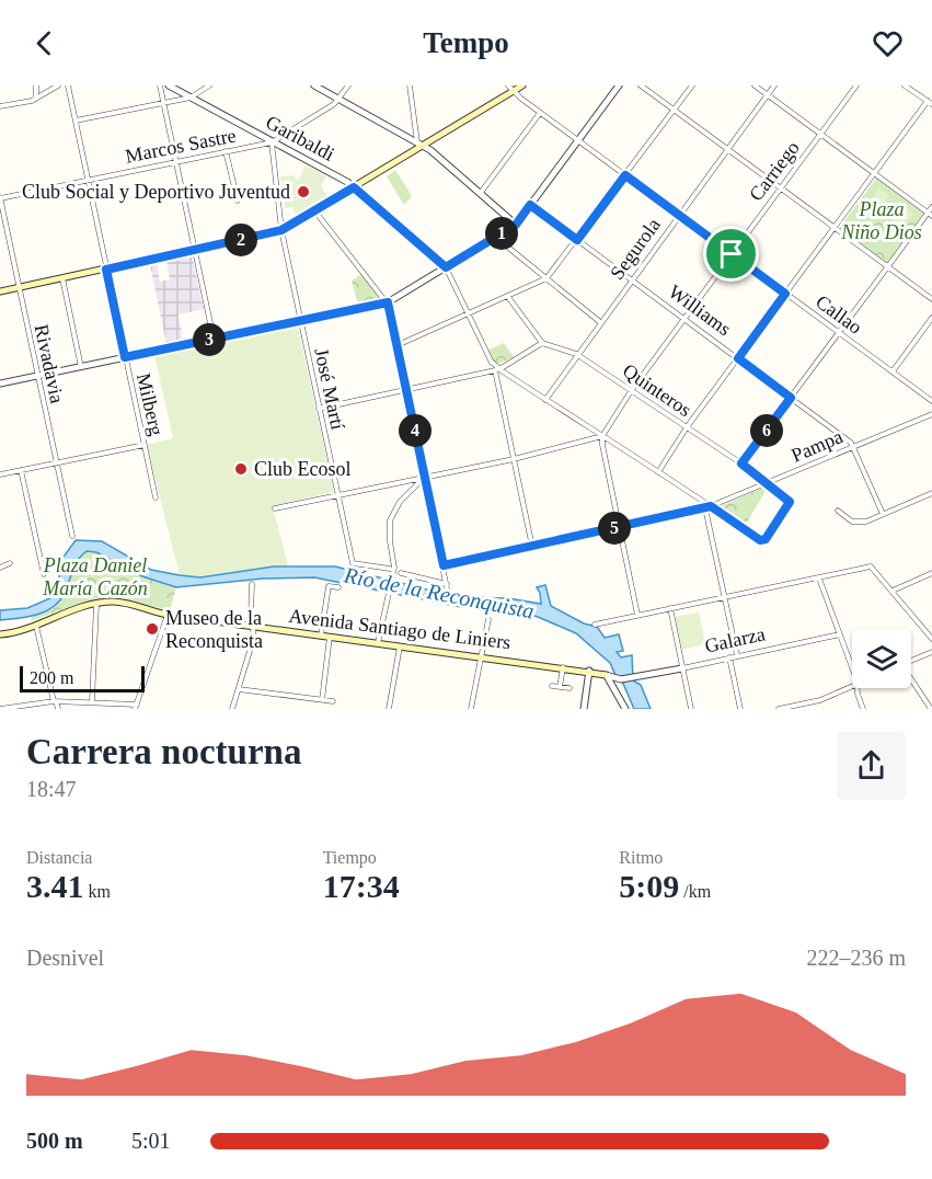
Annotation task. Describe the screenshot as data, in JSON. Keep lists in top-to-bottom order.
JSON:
{
  "streets": {
    "main road": ["Avenida Santiago de Liniers"],
    "street": [
      "Garibaldi",
      "Marcos Sastre",
      "Carriego",
      "Segurola",
      "Williams",
      "Callao",
      "Rivadavia",
      "José Martí",
      "Quinteros",
      "Milberg",
      "Pampa",
      "Galarza"
    ]
  },
  "crossings": [
    ["Garibaldi", "Marcos Sastre"],
    ["Garibaldi", "José Martí"],
    ["Garibaldi", "Pampa"],
    ["Marcos Sastre", "Rivadavia"],
    ["Marcos Sastre", "José Martí"],
    ["Marcos Sastre", "Milberg"],
    ["Carriego", "Williams"],
    ["Carriego", "Callao"],
    ["Carriego", "Quinteros"],
    ["Segurola", "Williams"],
    ["Segurola", "Callao"],
    ["Segurola", "Quinteros"],
    ["Williams", "Pampa"],
    ["Quinteros", "Pampa"],
    ["Avenida Santiago de Liniers", "Galarza"]
  ],
  "water": ["Río de la Reconquista"],
  "parks": ["Plaza Niño Dios", "Plaza Daniel María Cazón"],
  "places": ["Club Social y Deportivo Juventud", "Club Ecosol", "Museo de la Reconquista"],
  "scale_bar": "200 m",
  "page": {
    "header": "Tempo",
    "pins": [
      "1",
      "2",
      "3",
      "4",
      "6",
      "5"
    ],
    "scale": "200 m",
    "heading": ["Carrera nocturna", "18:47"],
    "stats": [
      ["Distancia", "3.41 km"],
      ["Tiempo", "17:34"],
      ["Ritmo", "5:09 /km"]
    ],
    "chart": ["Desnivel", "222–236 m"],
    "list": [
      {
        "name": "500 m",
        "note": "5:01"
      }
    ]
  }
}
